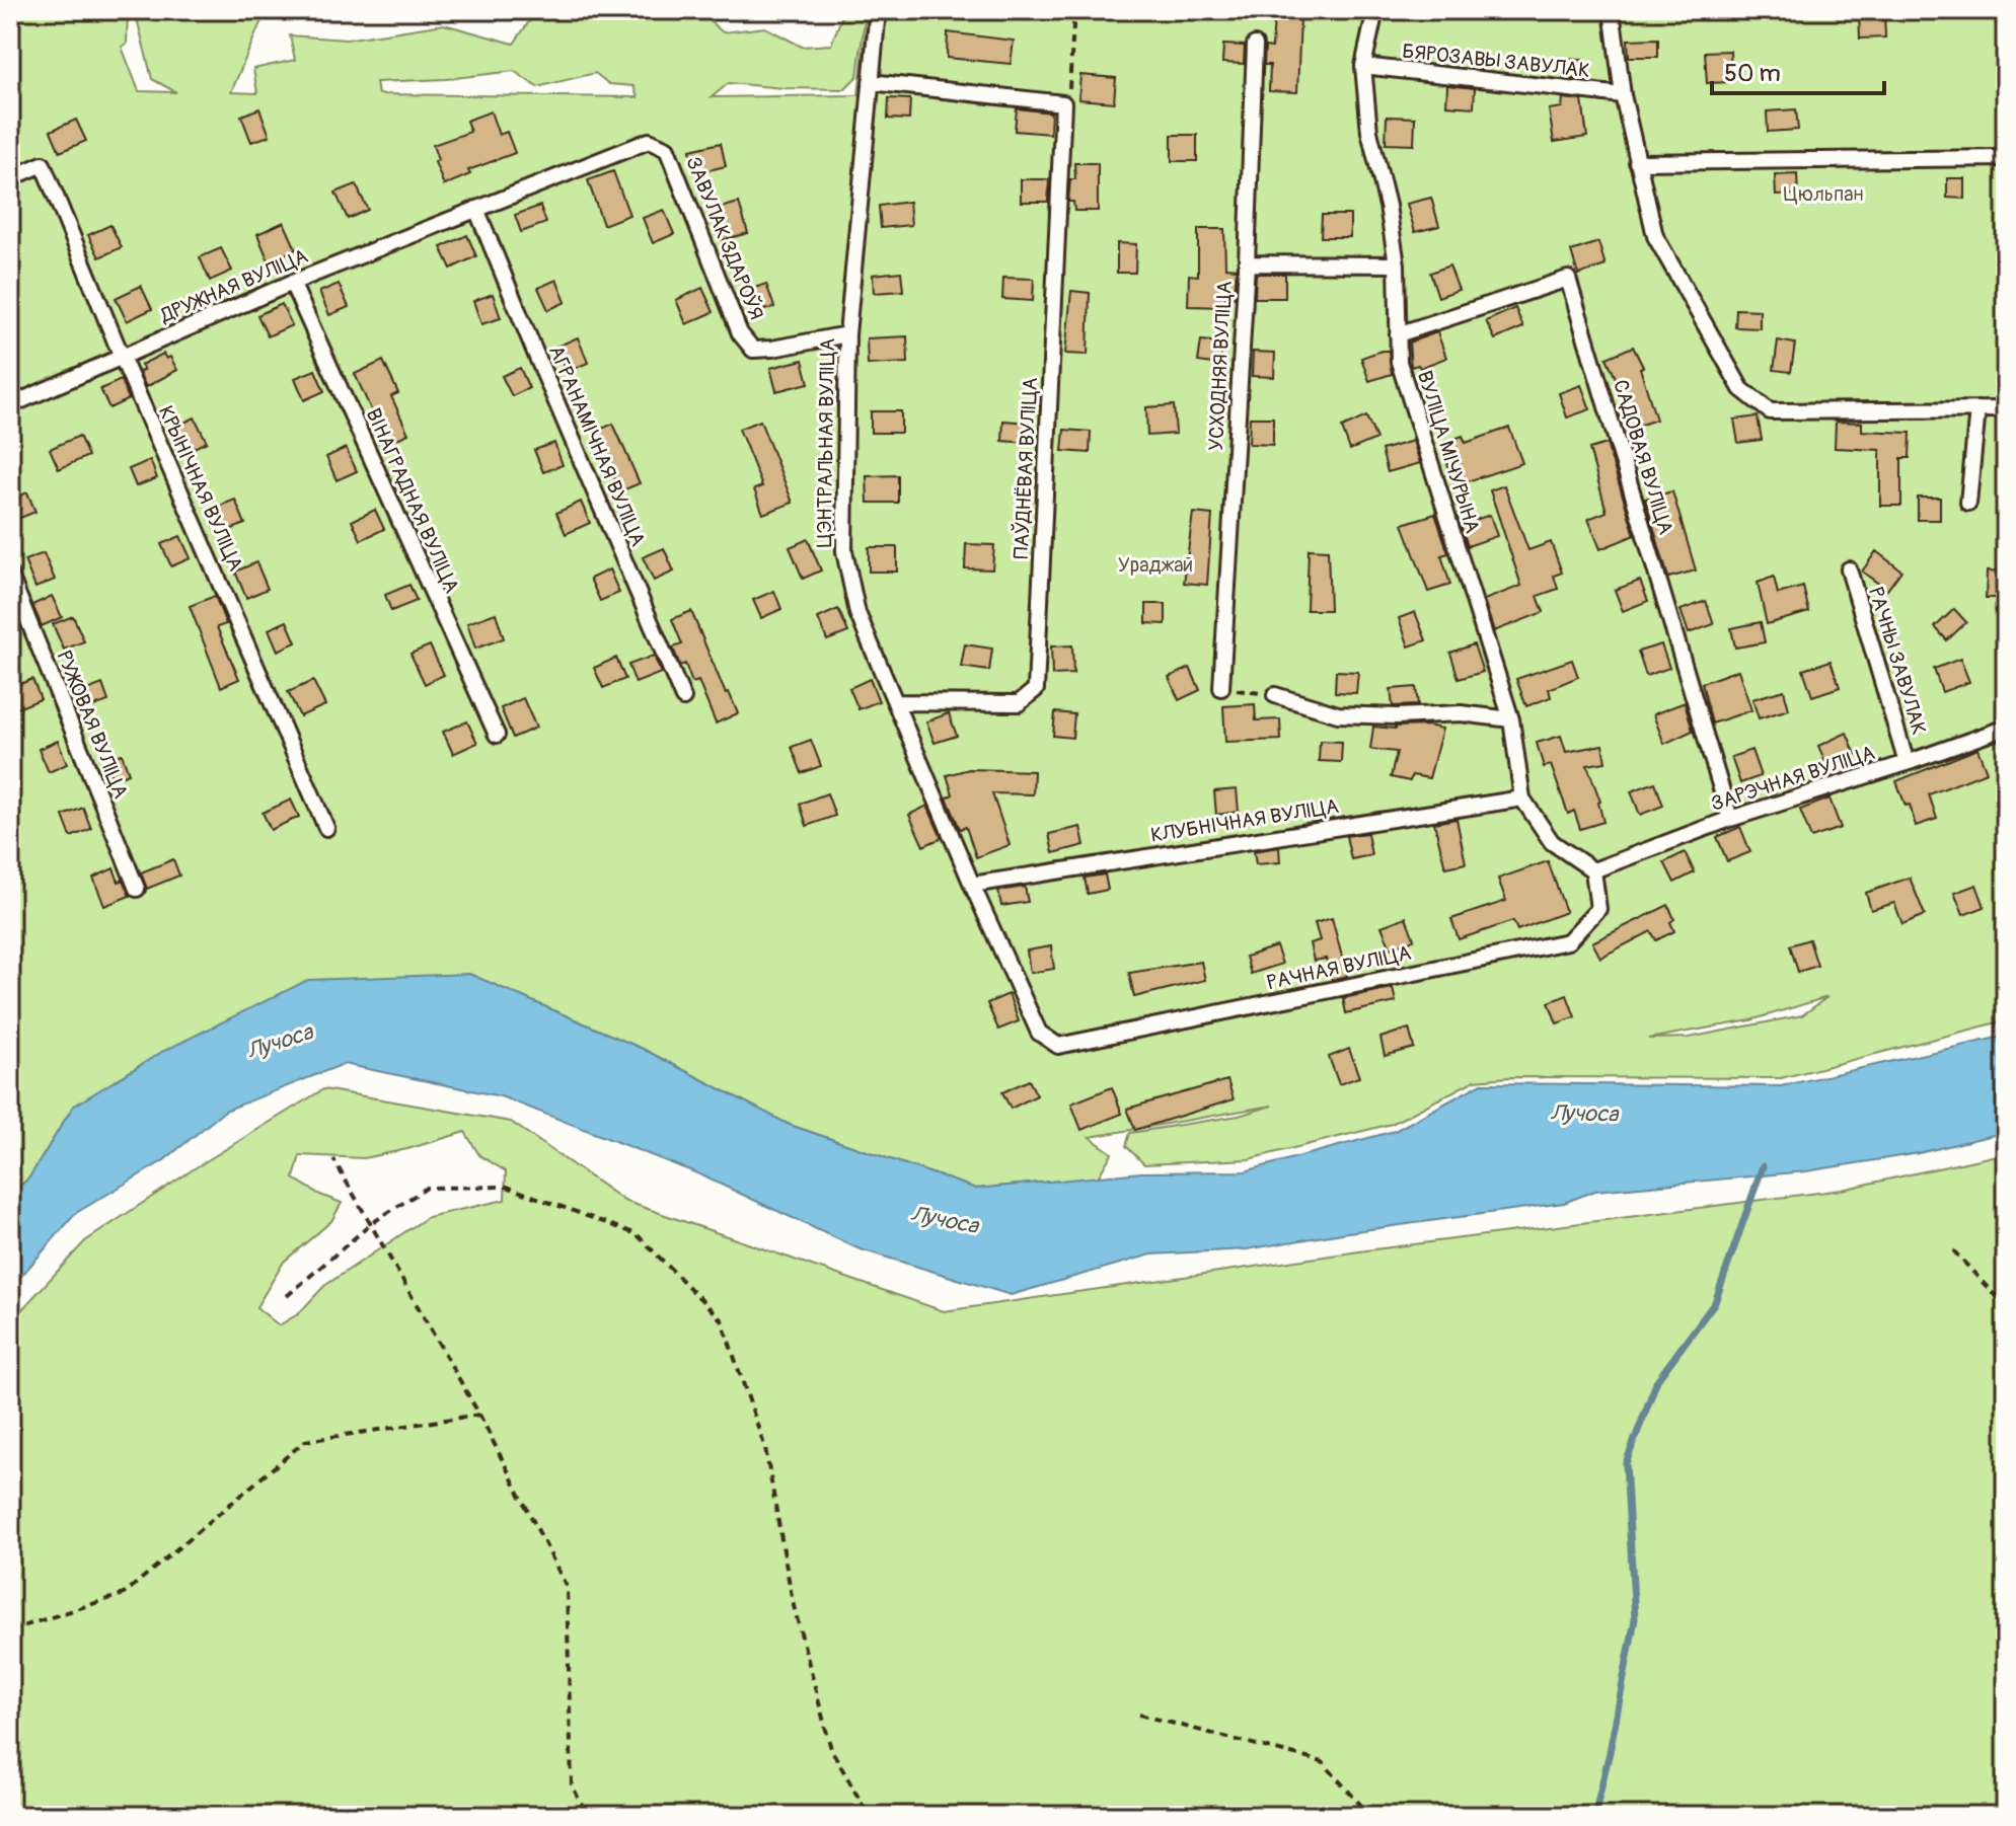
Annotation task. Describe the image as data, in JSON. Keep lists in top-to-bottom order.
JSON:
{
  "streets": {
    "lane": [
      "БЯРОЗАВЫ ЗАВУЛАК",
      "ЗАВУЛАК ЗДАРОЎЯ",
      "ДРУЖНАЯ ВУЛІЦА",
      "УСХОДНЯЯ ВУЛІЦА",
      "ЦЭНТРАЛЬНАЯ ВУЛІЦА",
      "АГРАНАМІЧНАЯ ВУЛІЦА",
      "ВУЛІЦА МІЧУРЫНА",
      "САДОВАЯ ВУЛІЦА",
      "ПАЎДНЁВАЯ ВУЛІЦА",
      "КРЫНІЧНАЯ ВУЛІЦА",
      "ВІНАГРАДНАЯ ВУЛІЦА",
      "РАЧНЫ ЗАВУЛАК",
      "РУЖОВАЯ ВУЛІЦА",
      "ЗАРЭЧНАЯ ВУЛІЦА",
      "КЛУБНІЧНАЯ ВУЛІЦА",
      "РАЧНАЯ ВУЛІЦА"
    ]
  },
  "crossings": [
    ["БЯРОЗАВЫ ЗАВУЛАК", "ВУЛІЦА МІЧУРЫНА"],
    ["ЗАВУЛАК ЗДАРОЎЯ", "ДРУЖНАЯ ВУЛІЦА"],
    ["ЗАВУЛАК ЗДАРОЎЯ", "ЦЭНТРАЛЬНАЯ ВУЛІЦА"],
    ["ЗАВУЛАК ЗДАРОЎЯ", "АГРАНАМІЧНАЯ ВУЛІЦА"],
    ["ДРУЖНАЯ ВУЛІЦА", "АГРАНАМІЧНАЯ ВУЛІЦА"],
    ["ДРУЖНАЯ ВУЛІЦА", "КРЫНІЧНАЯ ВУЛІЦА"],
    ["ДРУЖНАЯ ВУЛІЦА", "ВІНАГРАДНАЯ ВУЛІЦА"],
    ["ЦЭНТРАЛЬНАЯ ВУЛІЦА", "ПАЎДНЁВАЯ ВУЛІЦА"],
    ["ЦЭНТРАЛЬНАЯ ВУЛІЦА", "КЛУБНІЧНАЯ ВУЛІЦА"],
    ["ЦЭНТРАЛЬНАЯ ВУЛІЦА", "РАЧНАЯ ВУЛІЦА"],
    ["ВУЛІЦА МІЧУРЫНА", "САДОВАЯ ВУЛІЦА"],
    ["ВУЛІЦА МІЧУРЫНА", "ЗАРЭЧНАЯ ВУЛІЦА"],
    ["ВУЛІЦА МІЧУРЫНА", "КЛУБНІЧНАЯ ВУЛІЦА"],
    ["ВУЛІЦА МІЧУРЫНА", "РАЧНАЯ ВУЛІЦА"],
    ["САДОВАЯ ВУЛІЦА", "ЗАРЭЧНАЯ ВУЛІЦА"],
    ["РАЧНЫ ЗАВУЛАК", "ЗАРЭЧНАЯ ВУЛІЦА"],
    ["ЗАРЭЧНАЯ ВУЛІЦА", "РАЧНАЯ ВУЛІЦА"]
  ],
  "water": ["Лучоса"],
  "parks": ["Цюльпан", "Ураджай"],
  "scale_bar": "50 m"
}
